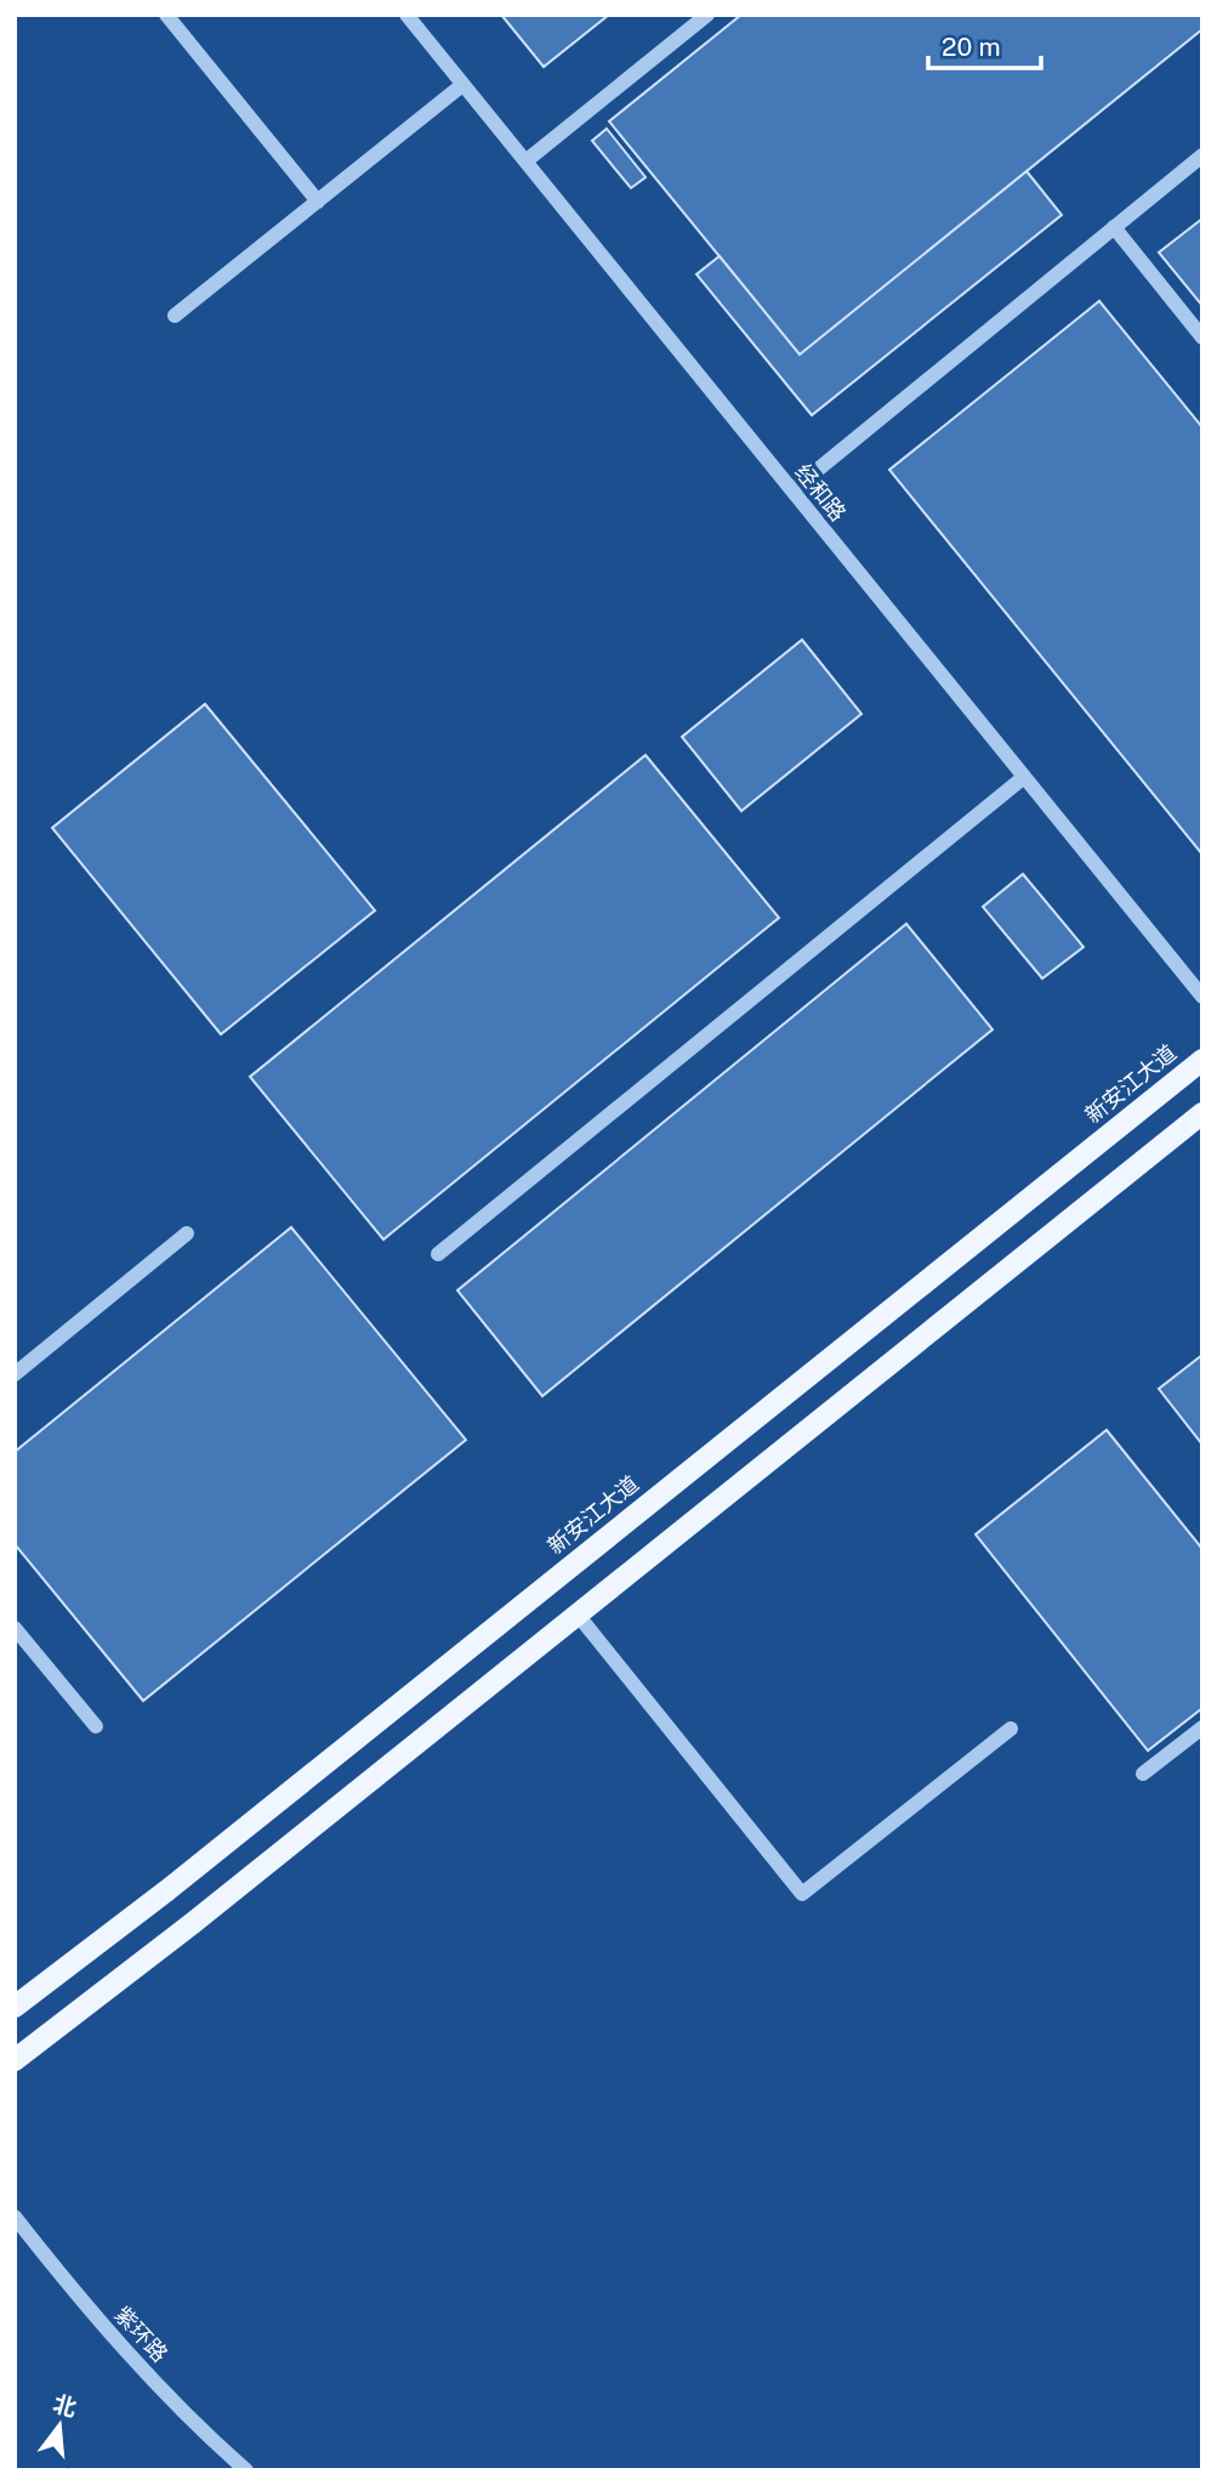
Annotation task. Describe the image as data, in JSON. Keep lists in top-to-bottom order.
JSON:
{
  "streets": {
    "main road": ["新安江大道"],
    "street": ["经和路", "紫环路"]
  },
  "scale_bar": "20 m",
  "north": "top"
}
